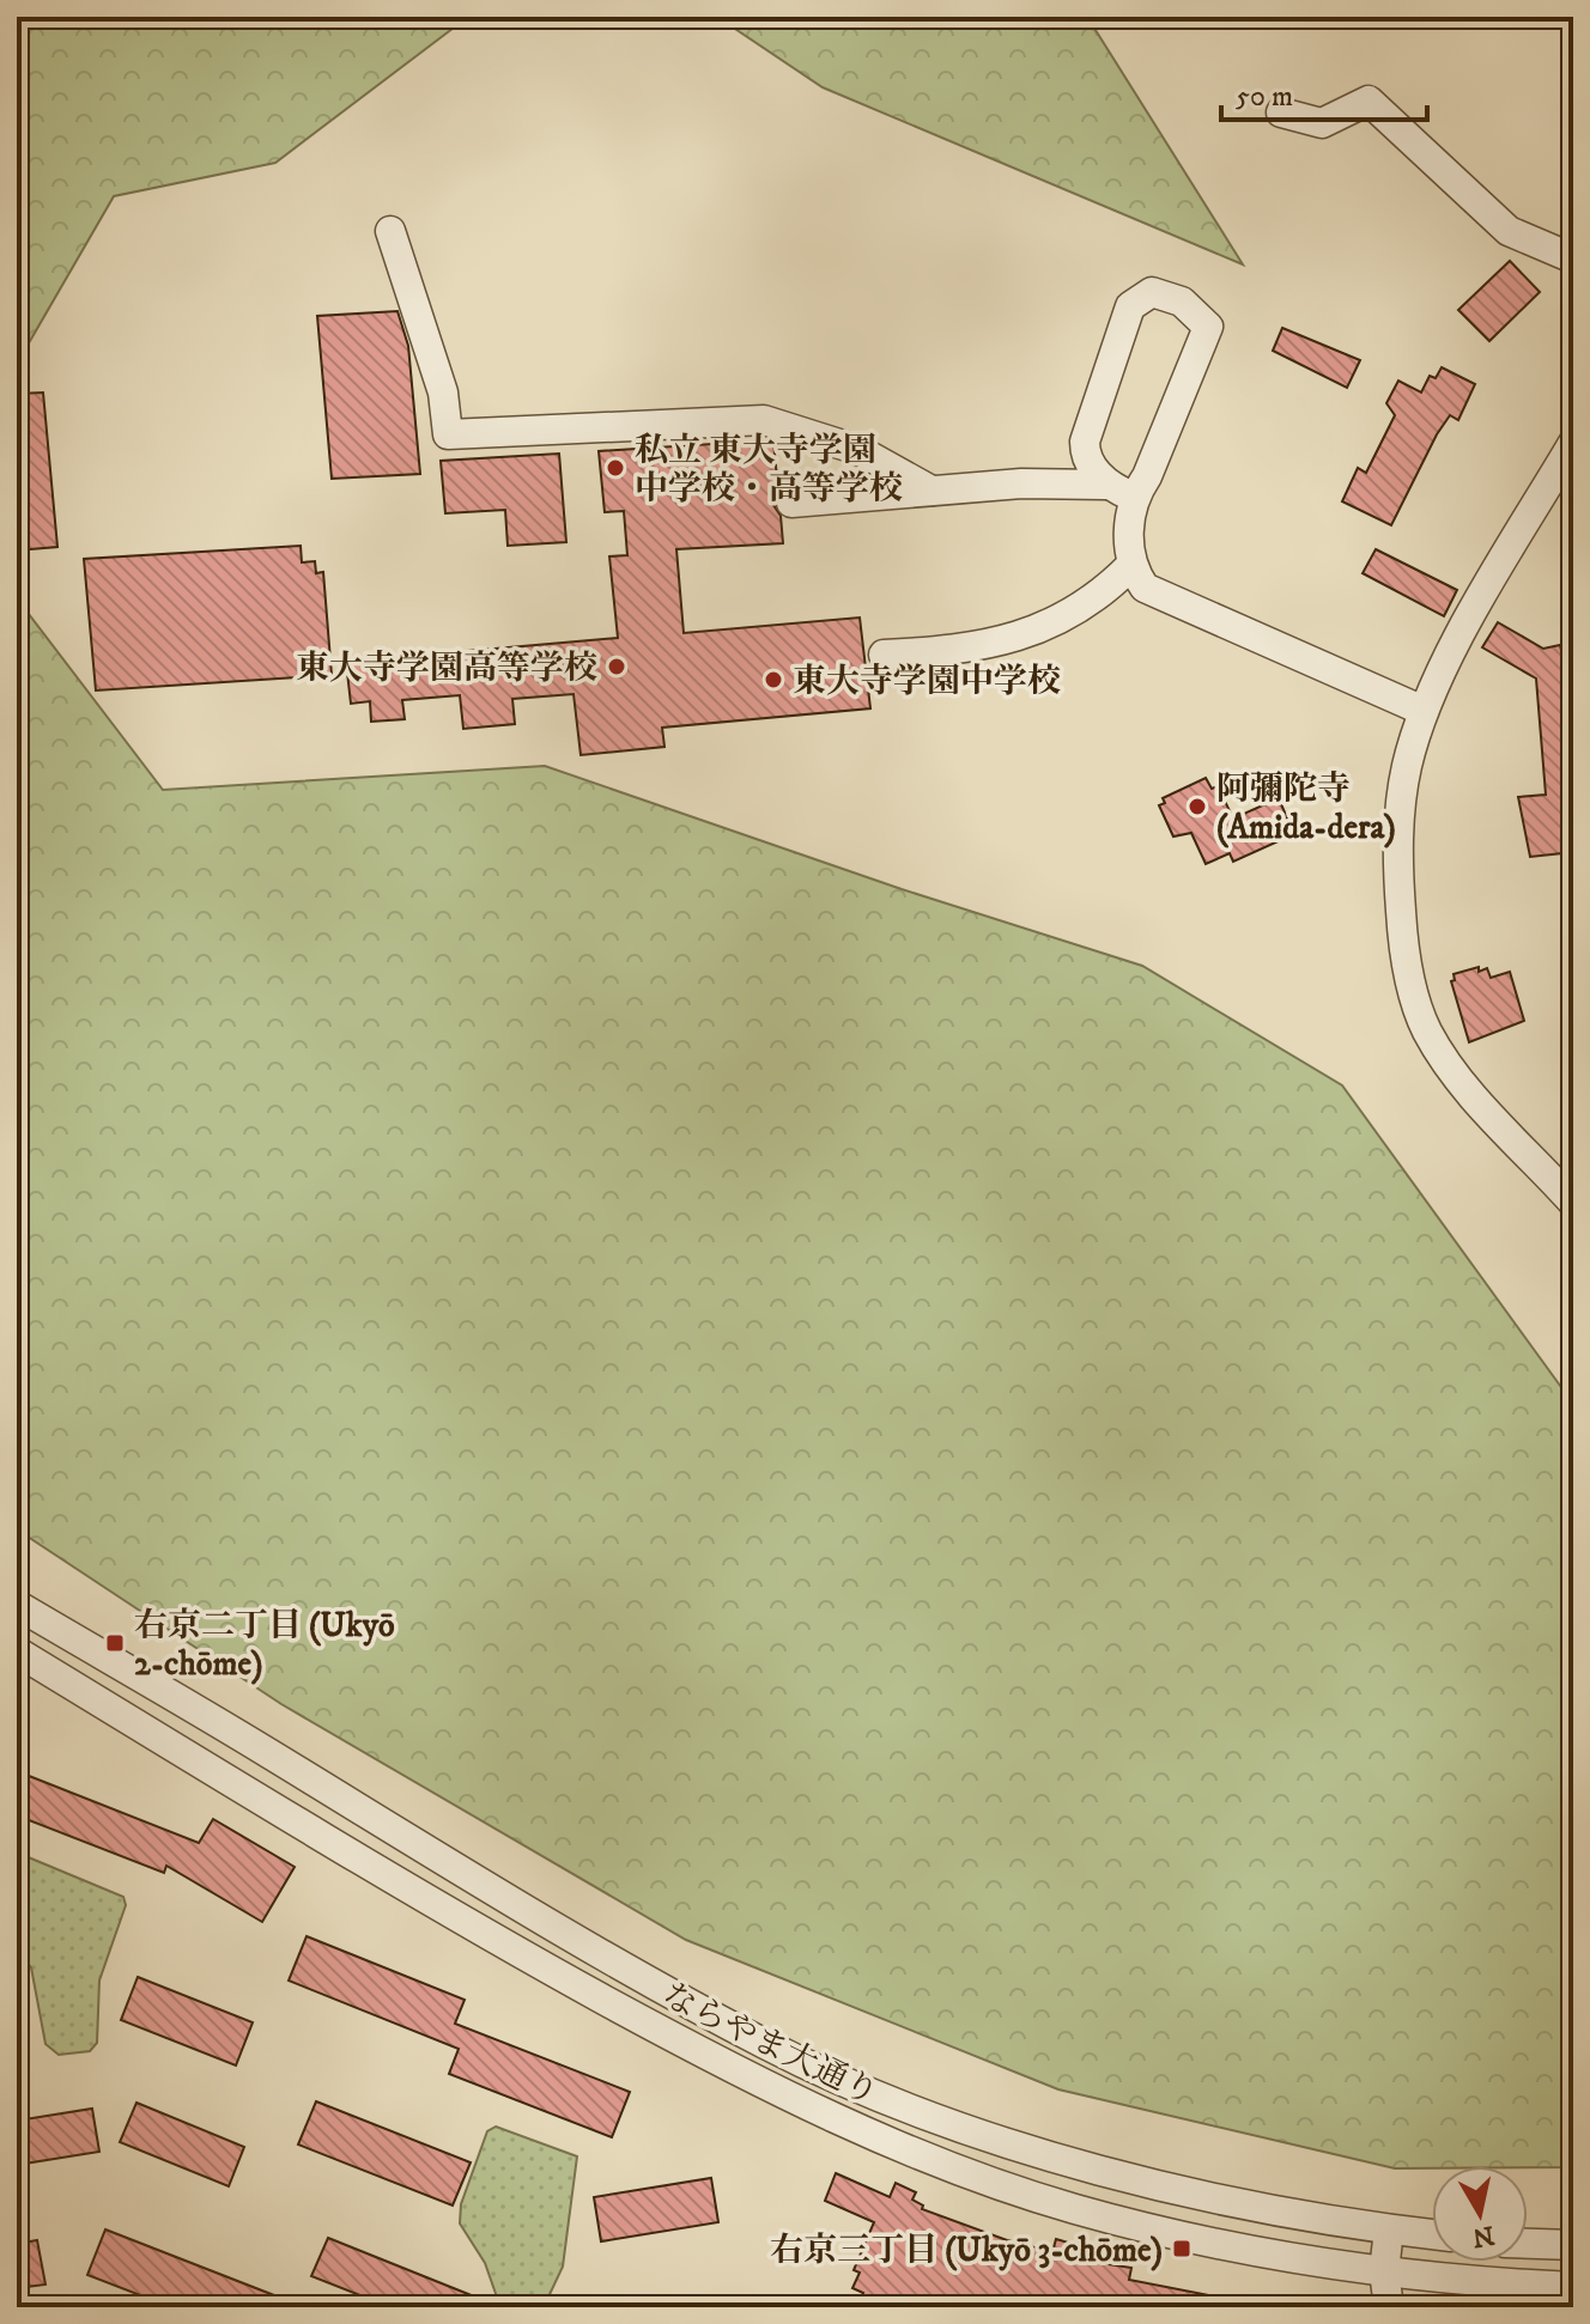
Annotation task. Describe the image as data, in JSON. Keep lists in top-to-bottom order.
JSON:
{
  "streets": {
    "street": ["ならやま大通り"]
  },
  "places": {
    "other": [
      "私立 東大寺学園 中学校・高等学校",
      "東大寺学園高等学校",
      "東大寺学園中学校",
      "阿彌陀寺 (Amida-dera)"
    ],
    "transit": ["右京二丁目 (Ukyō 2-chōme)", "右京三丁目 (Ukyō 3-chōme)"]
  },
  "scale_bar": "50 m",
  "north": "bottom"
}
